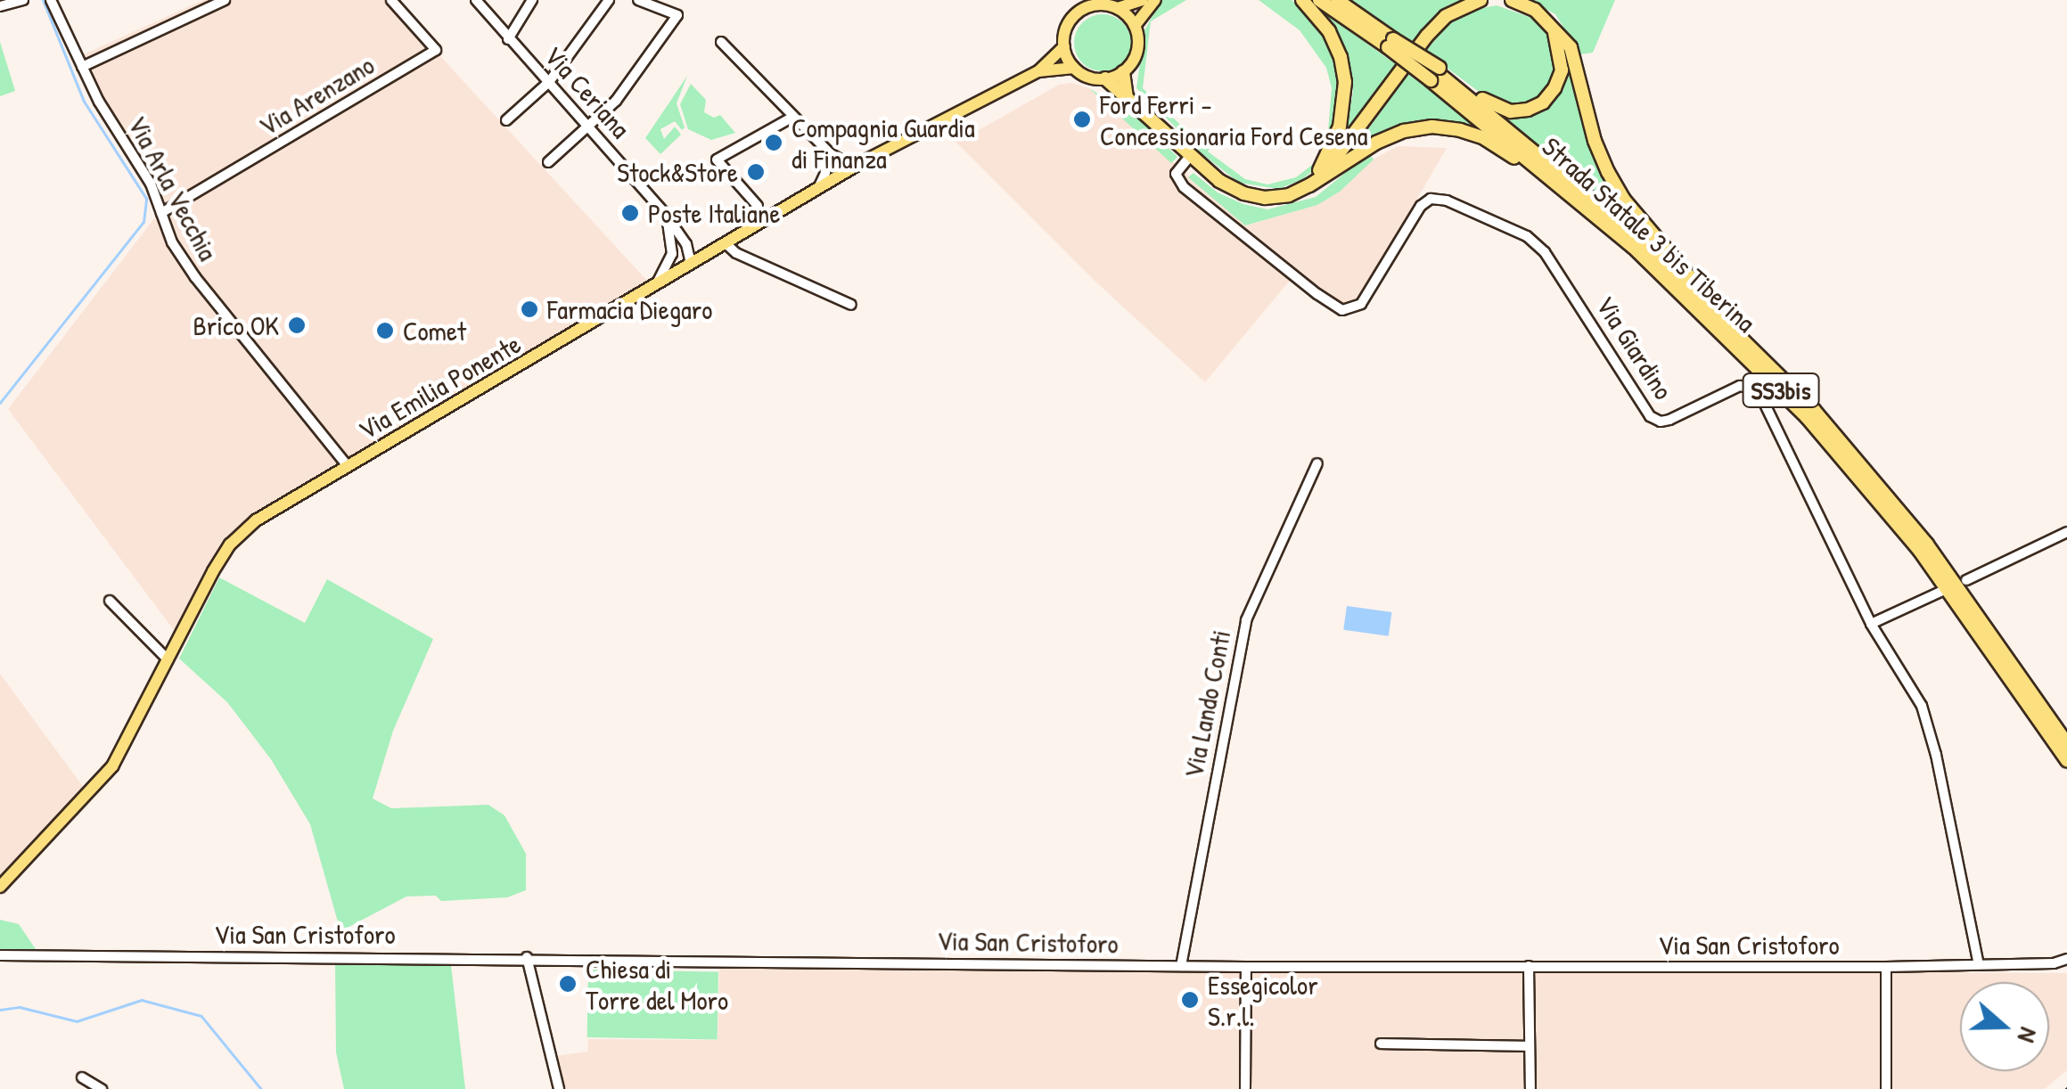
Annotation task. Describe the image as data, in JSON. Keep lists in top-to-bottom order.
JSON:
{
  "streets": {
    "highway": ["Strada Statale 3 bis Tiberina", "SS3bis"],
    "main road": ["Via Emilia Ponente"],
    "street": [
      "Via Ceriana",
      "Via Arenzano",
      "Via Arla Vecchia",
      "Via Giardino",
      "Via Lando Conti",
      "Via San Cristoforo"
    ]
  },
  "crossings": [
    ["Via Ceriana", "Via Emilia Ponente"],
    ["Via Arenzano", "Via Arla Vecchia"],
    ["Via Arla Vecchia", "Via Emilia Ponente"],
    ["Via Giardino", "Via San Cristoforo"],
    ["Via Lando Conti", "Via San Cristoforo"]
  ],
  "places": [
    "Ford Ferri - Concessionaria Ford Cesena",
    "Compagnia Guardia di Finanza",
    "Stock&Store",
    "Poste Italiane",
    "Farmacia Diegaro",
    "Brico OK",
    "Comet",
    "Chiesa di Torre del Moro",
    "Essegicolor S.r.l."
  ],
  "north": "right"
}
